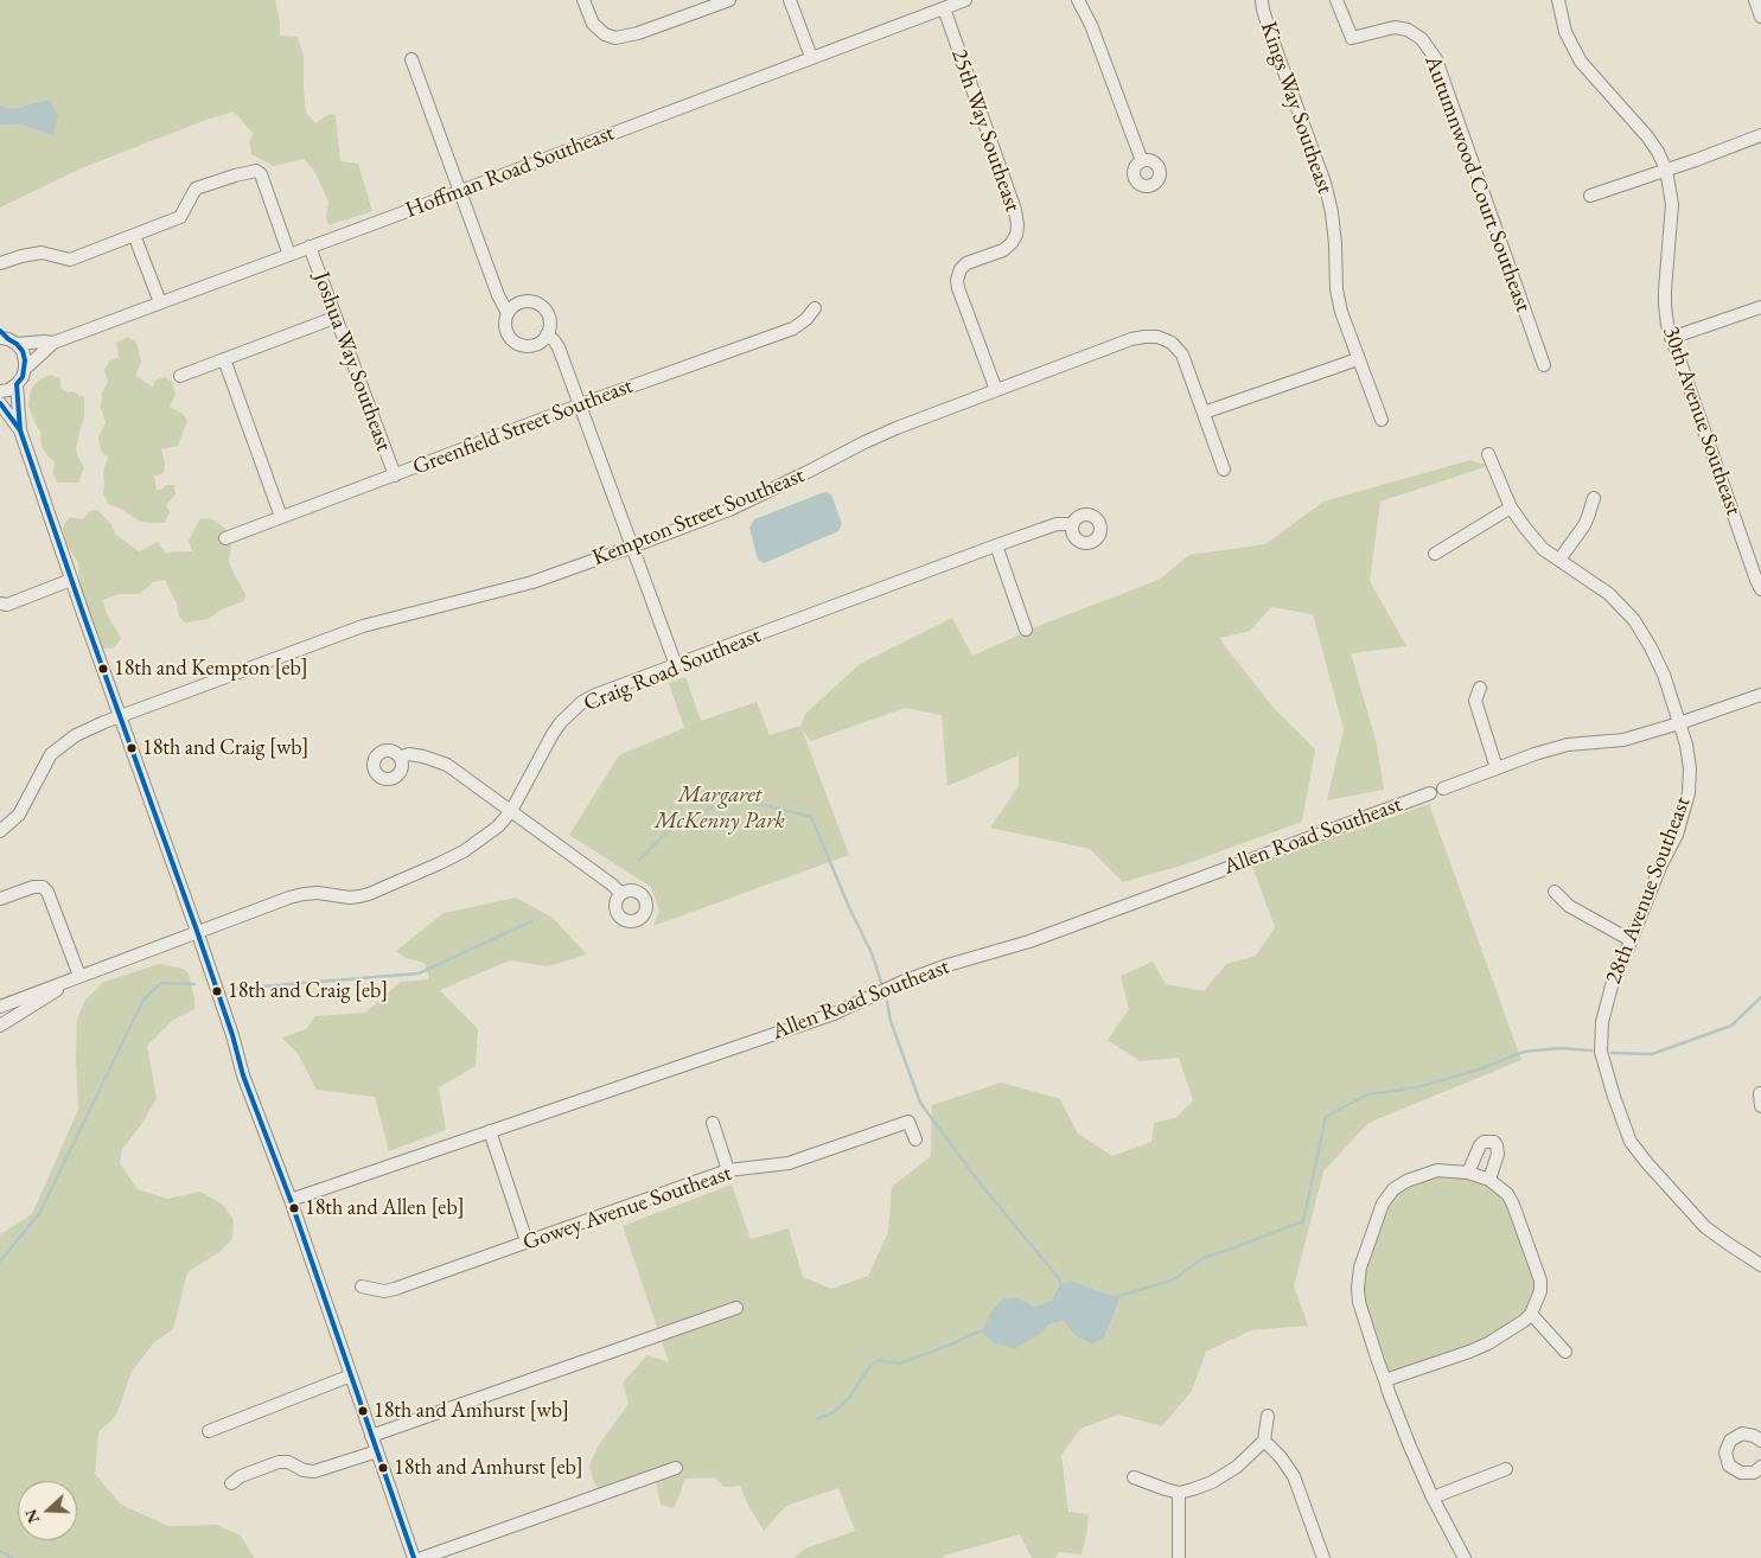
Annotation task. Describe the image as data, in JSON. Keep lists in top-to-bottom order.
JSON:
{
  "streets": {
    "street": [
      "Kings Way Southeast",
      "25th Way Southeast",
      "Hoffman Road Southeast",
      "Autumnwood Court Southeast",
      "Joshua Way Southeast",
      "30th Avenue Southeast",
      "Greenfield Street Southeast",
      "Kempton Street Southeast",
      "Craig Road Southeast",
      "Allen Road Southeast",
      "28th Avenue Southeast",
      "Gowey Avenue Southeast"
    ]
  },
  "crossings": [
    ["25th Way Southeast", "Hoffman Road Southeast"],
    ["25th Way Southeast", "Kempton Street Southeast"],
    ["Hoffman Road Southeast", "Joshua Way Southeast"],
    ["Joshua Way Southeast", "Greenfield Street Southeast"]
  ],
  "parks": ["Margaret McKenny Park"],
  "places": [
    "18th and Kempton [eb]",
    "18th and Craig [wb]",
    "18th and Craig [eb]",
    "18th and Allen [eb]",
    "18th and Amhurst [wb]",
    "18th and Amhurst [eb]"
  ],
  "north": "left"
}
